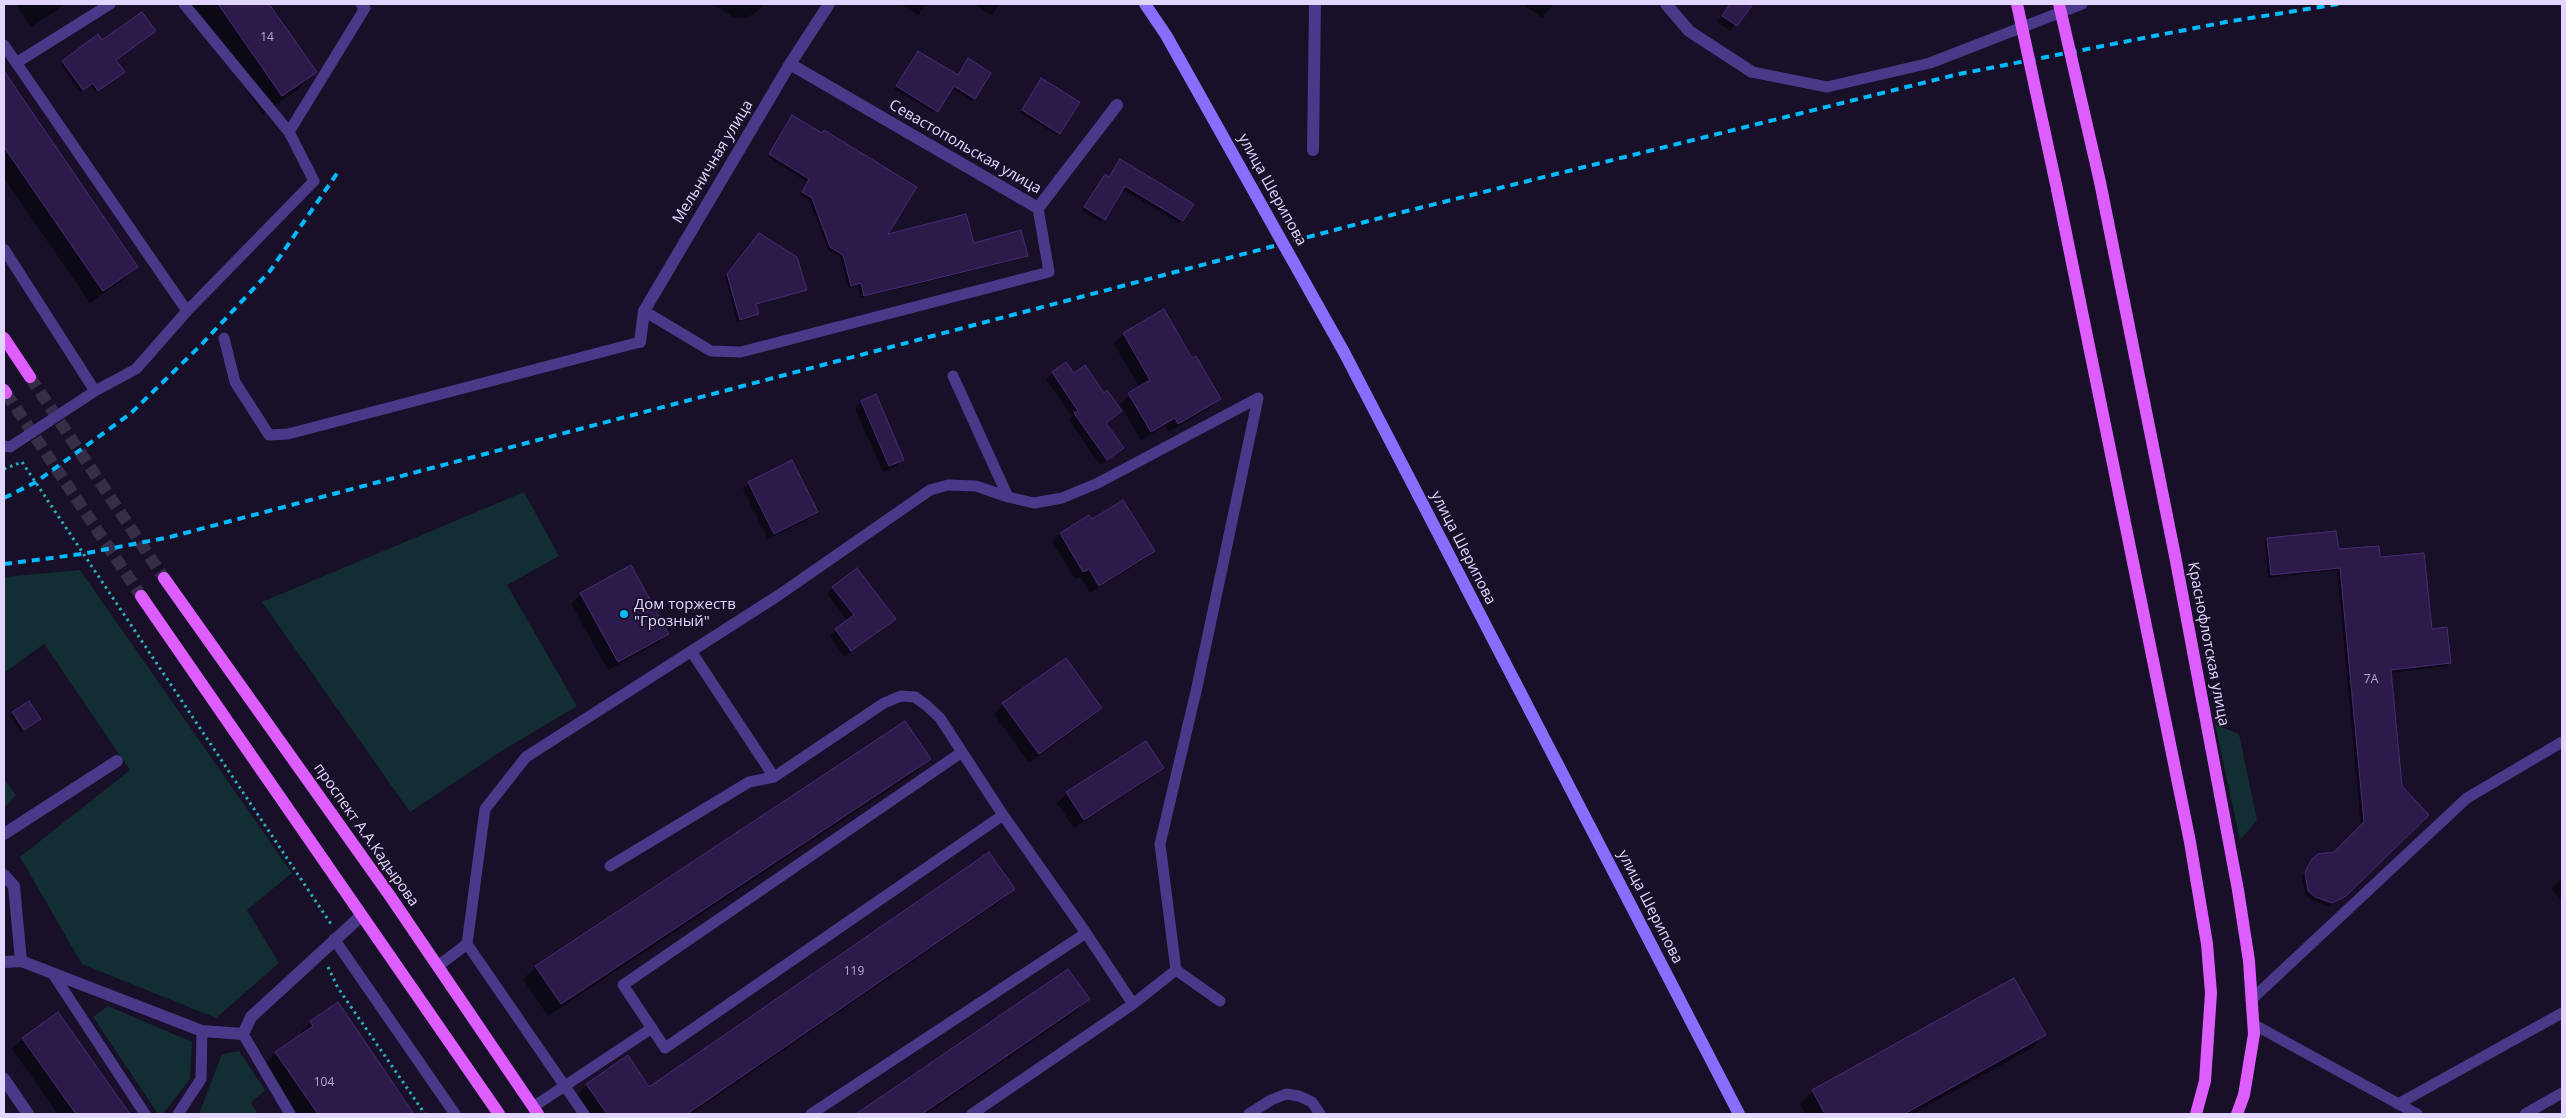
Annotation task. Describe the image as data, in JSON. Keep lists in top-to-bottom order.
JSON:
{
  "streets": {
    "main road": ["улица Шерипова", "Краснофлотская улица", "проспект А.А.Кадырова"],
    "street": ["Севастопольская улица", "Мельничная улица"]
  },
  "crossings": [
    ["Севастопольская улица", "Мельничная улица"]
  ],
  "places": ["Дом торжеств \"Грозный\""],
  "house_numbers": [
    "14",
    "7А",
    "119",
    "104"
  ]
}
